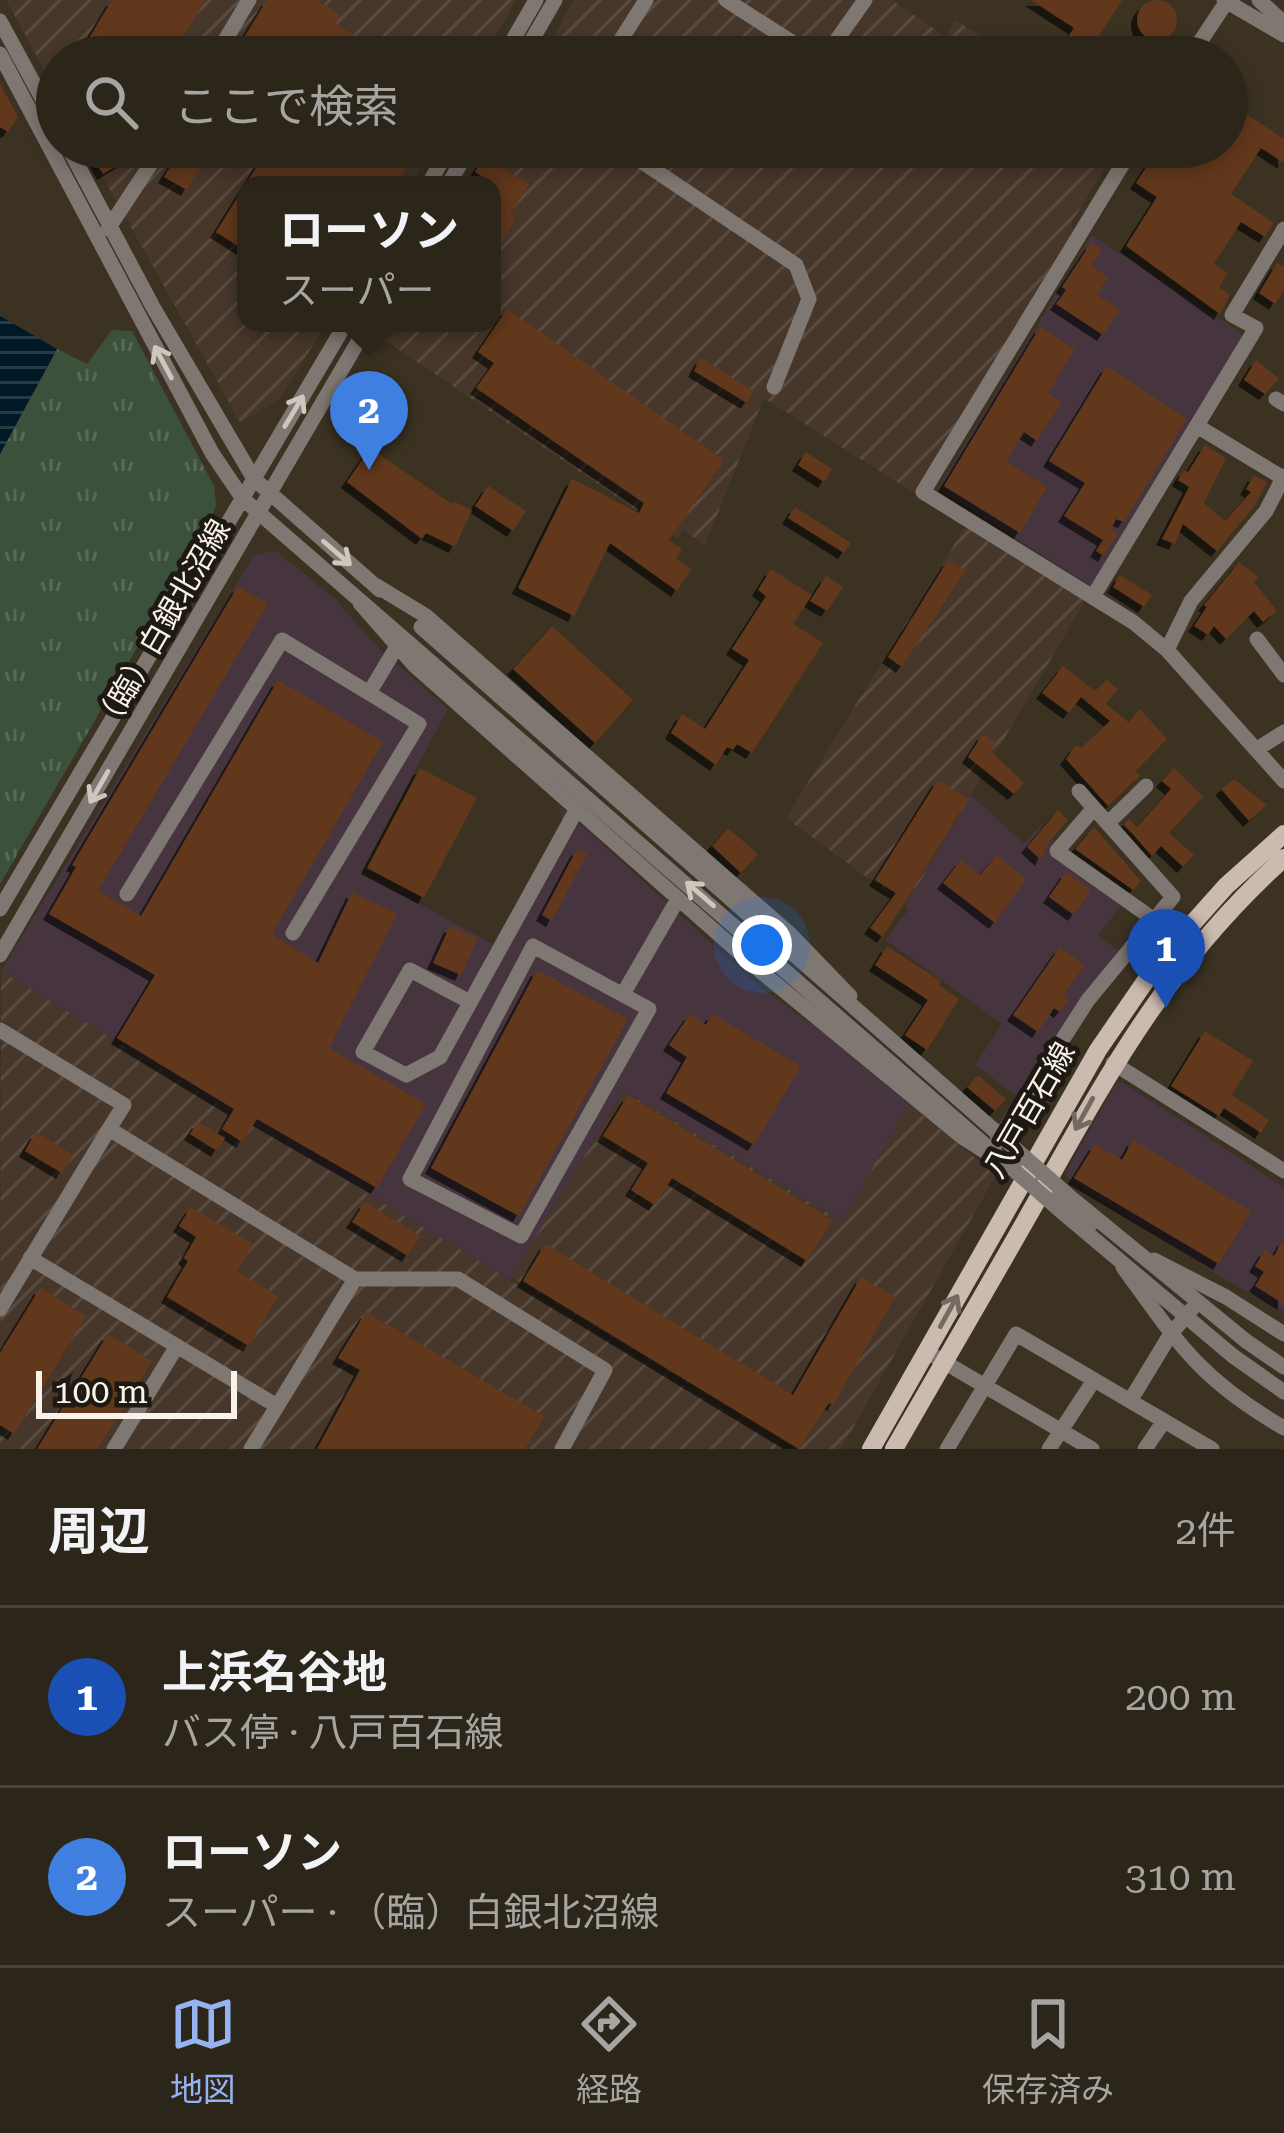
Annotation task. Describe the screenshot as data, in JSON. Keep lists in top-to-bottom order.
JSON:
{
  "streets": {
    "main road": ["八戸百石線"],
    "street": ["（臨）白銀北沼線"]
  },
  "scale_bar": "100 m",
  "page": {
    "search": "ここで検索",
    "popup": ["ローソン", "スーパー"],
    "pins": ["2", "1"],
    "scale": "100 m",
    "heading": ["周辺", "2件"],
    "list": [
      {
        "mark": "1",
        "name": "上浜名谷地",
        "note": "バス停 · 八戸百石線",
        "value": "200 m"
      },
      {
        "mark": "2",
        "name": "ローソン",
        "note": "スーパー · （臨）白銀北沼線",
        "value": "310 m"
      }
    ],
    "nav": ["地図", "経路", "保存済み"]
  }
}
